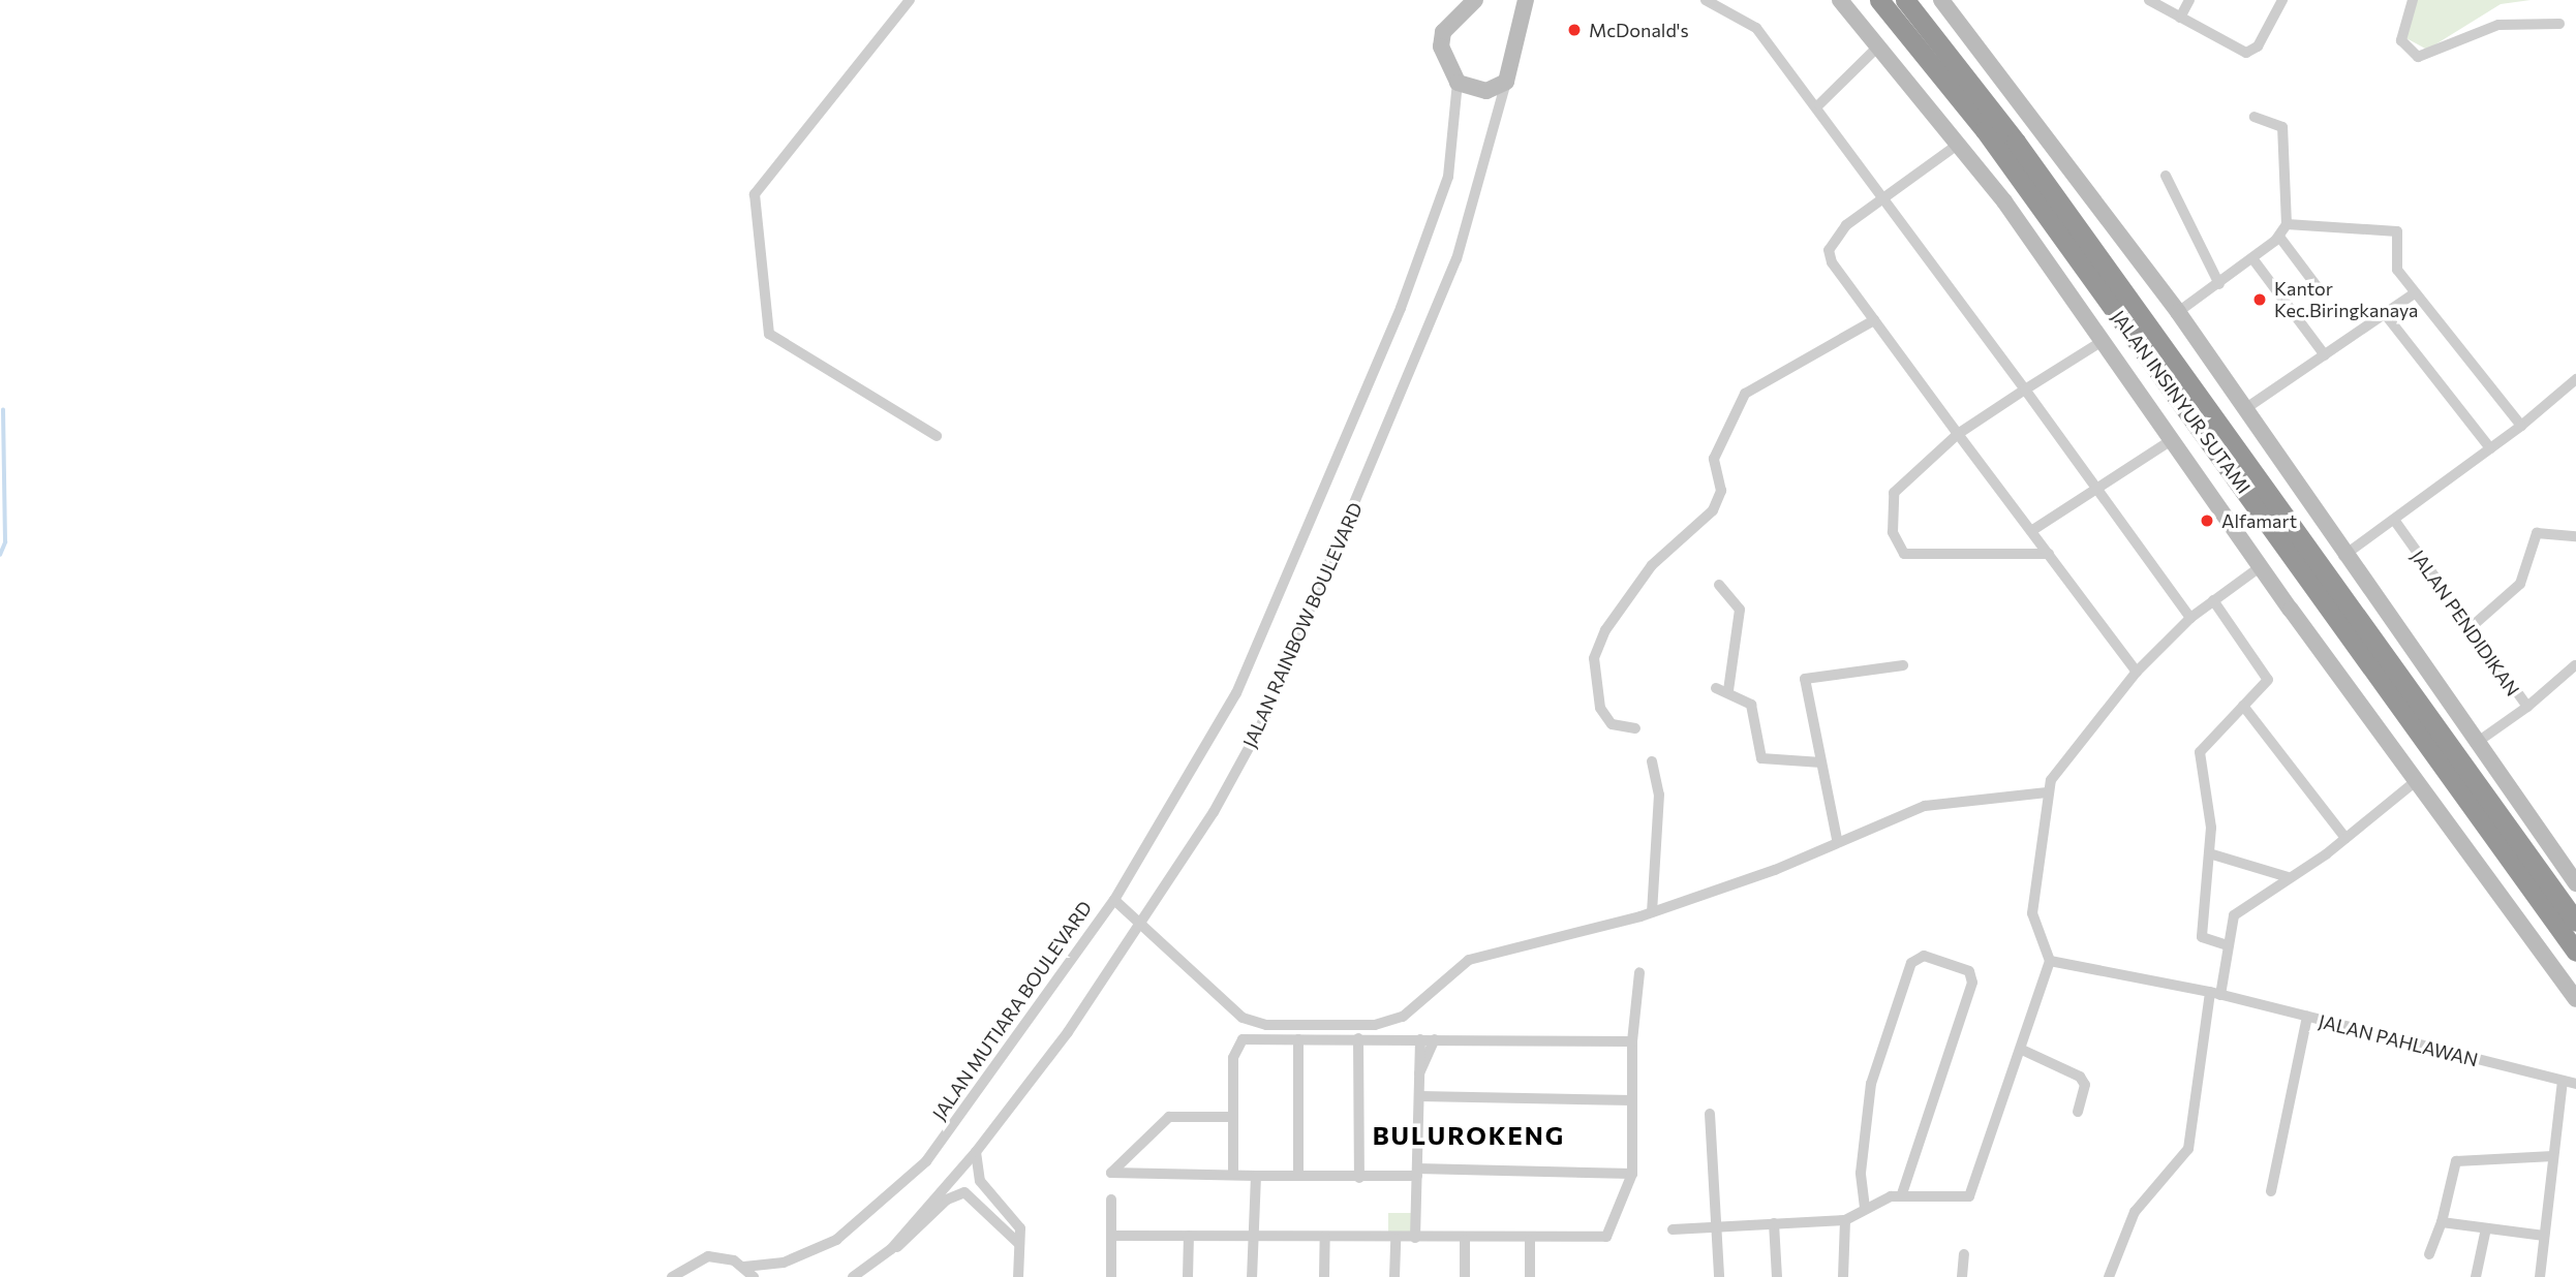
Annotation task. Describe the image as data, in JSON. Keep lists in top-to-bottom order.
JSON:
{
  "streets": {
    "highway": ["JALAN INSINYUR SUTAMI"],
    "street": [
      "JALAN PENDIDIKAN",
      "JALAN RAINBOW BOULEVARD",
      "JALAN MUTIARA BOULEVARD",
      "JALAN PAHLAWAN"
    ]
  },
  "crossings": [
    ["JALAN RAINBOW BOULEVARD", "JALAN MUTIARA BOULEVARD"]
  ],
  "districts": ["BULUROKENG"],
  "places": ["McDonald's", "Kantor Kec.Biringkanaya", "Alfamart"]
}
